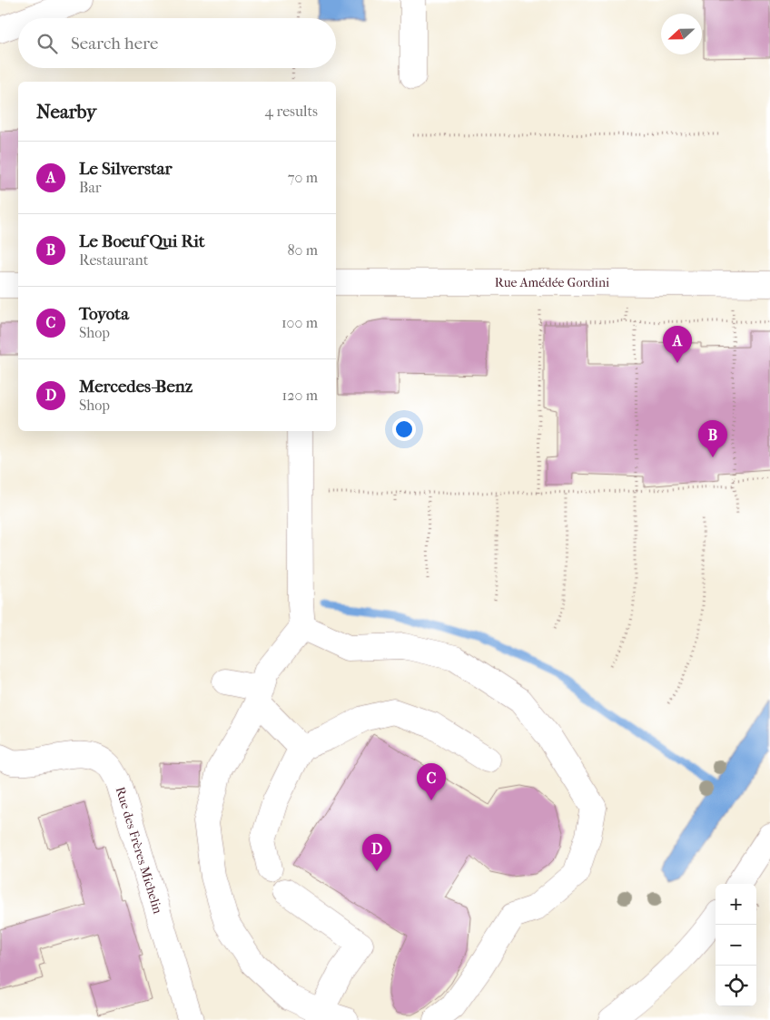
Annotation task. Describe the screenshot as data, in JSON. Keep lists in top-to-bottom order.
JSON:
{
  "streets": {
    "street": ["Rue Amédée Gordini", "Rue des Frères Michelin"]
  },
  "north": "left",
  "page": {
    "search": "Search here",
    "heading": ["Nearby", "4 results"],
    "list": [
      {
        "mark": "A",
        "name": "Le Silverstar",
        "note": "Bar",
        "value": "70 m"
      },
      {
        "mark": "B",
        "name": "Le Boeuf Qui Rit",
        "note": "Restaurant",
        "value": "80 m"
      },
      {
        "mark": "C",
        "name": "Toyota",
        "note": "Shop",
        "value": "100 m"
      },
      {
        "mark": "D",
        "name": "Mercedes-Benz",
        "note": "Shop",
        "value": "120 m"
      }
    ],
    "pins": [
      "A",
      "B",
      "C",
      "D"
    ],
    "map_buttons": ["+", "−"]
  }
}
